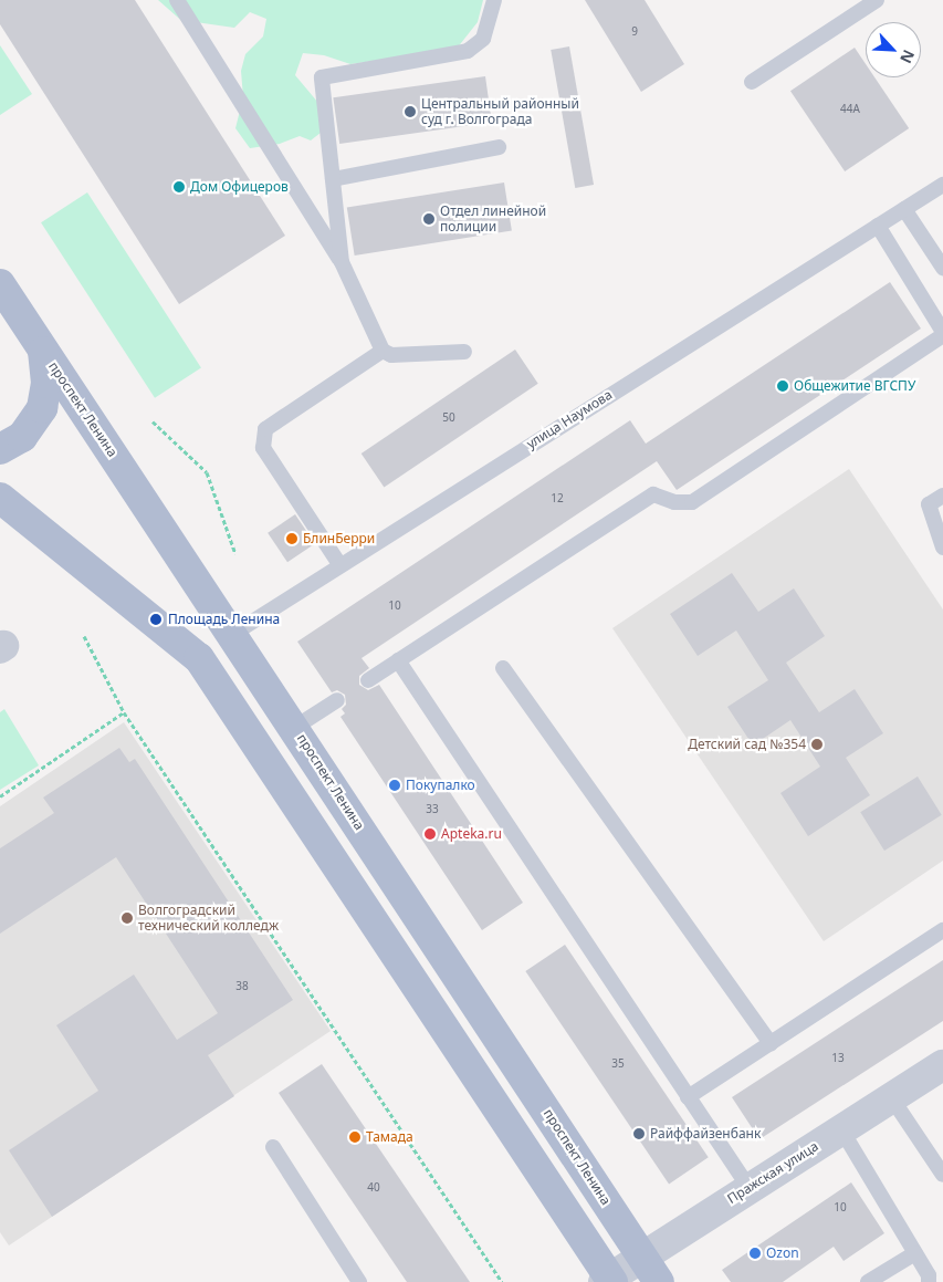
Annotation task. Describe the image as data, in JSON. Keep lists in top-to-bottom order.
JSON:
{
  "streets": {
    "main road": ["проспект Ленина", "улица Наумова"],
    "street": ["Пражская улица"]
  },
  "crossings": [
    ["проспект Ленина", "улица Наумова"],
    ["проспект Ленина", "Пражская улица"]
  ],
  "places": [
    "Центральный районный суд г. Волгограда",
    "Дом Офицеров",
    "Отдел линейной полиции",
    "Общежитие ВГСПУ",
    "БлинБерри",
    "Площадь Ленина",
    "Детский сад №354",
    "Покупалко",
    "Apteka.ru",
    "Волгоградский технический колледж",
    "Райффайзенбанк",
    "Тамада",
    "Ozon"
  ],
  "house_numbers": [
    "9",
    "44А",
    "50",
    "12",
    "10",
    "33",
    "38",
    "13",
    "35",
    "40",
    "10"
  ],
  "north": "bottom right"
}
